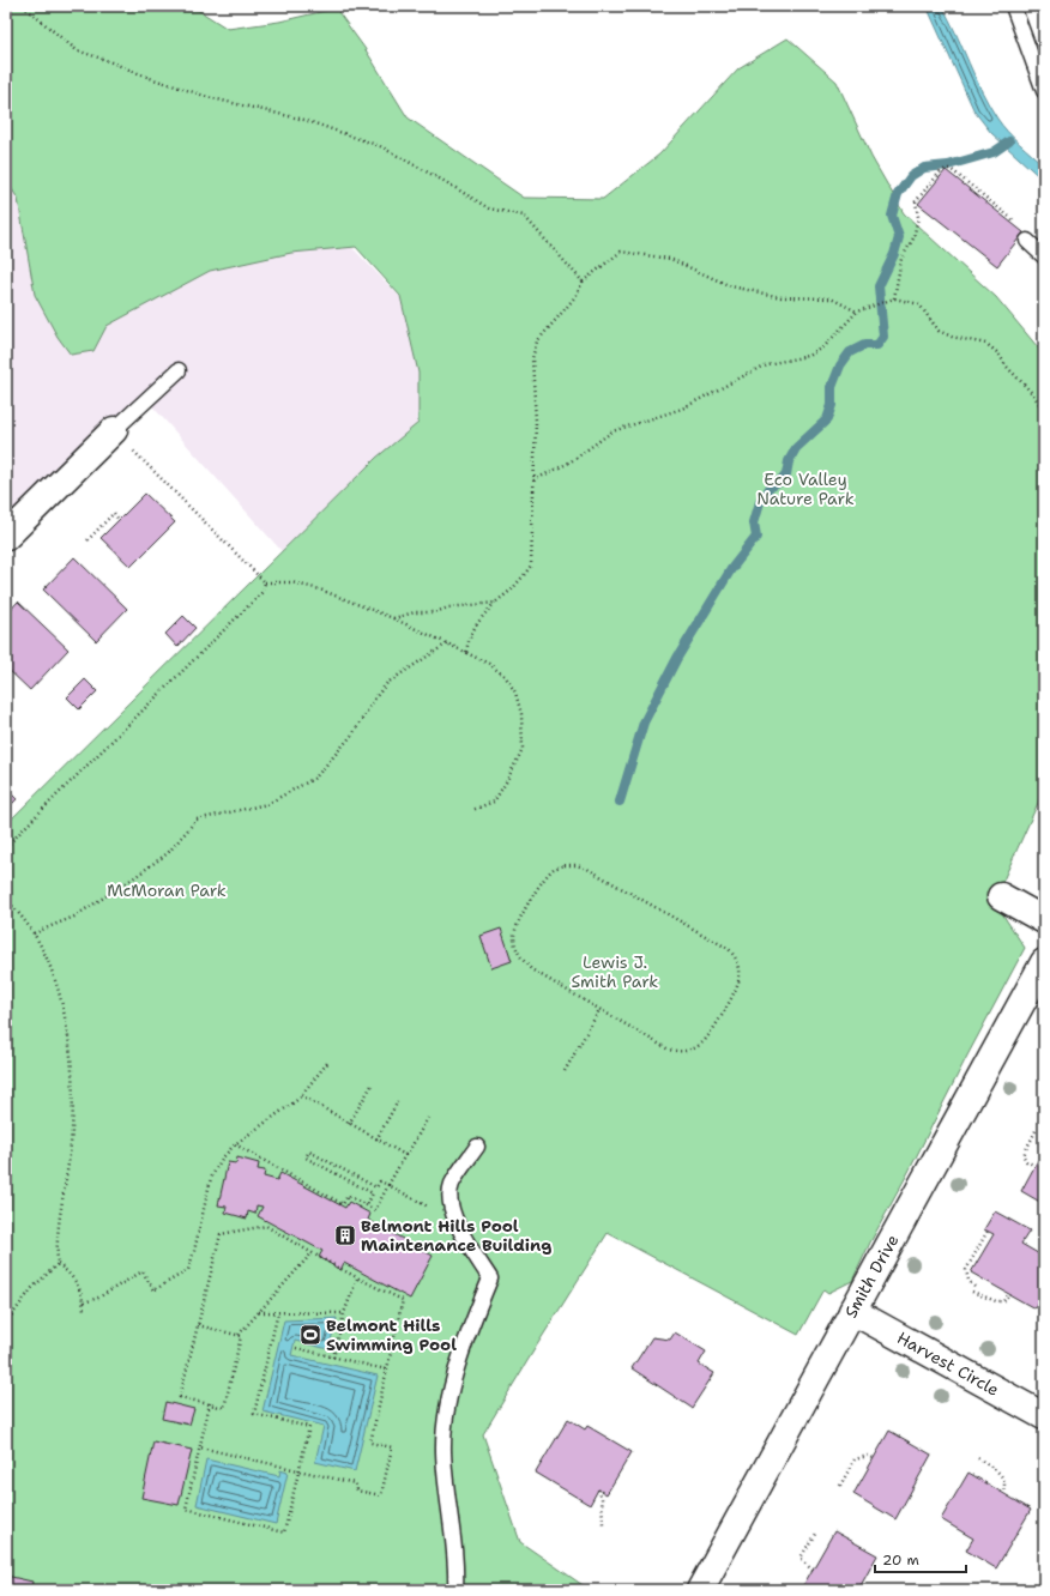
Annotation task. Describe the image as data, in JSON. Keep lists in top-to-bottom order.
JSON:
{
  "streets": {
    "street": ["Smith Drive", "Harvest Circle"]
  },
  "crossings": [
    ["Smith Drive", "Harvest Circle"]
  ],
  "parks": ["Eco Valley Nature Park", "McMoran Park", "Lewis J. Smith Park"],
  "places": {
    "building": ["Belmont Hills Pool Maintenance Building"],
    "sports": ["Belmont Hills Swimming Pool"]
  },
  "scale_bar": "20 m"
}
